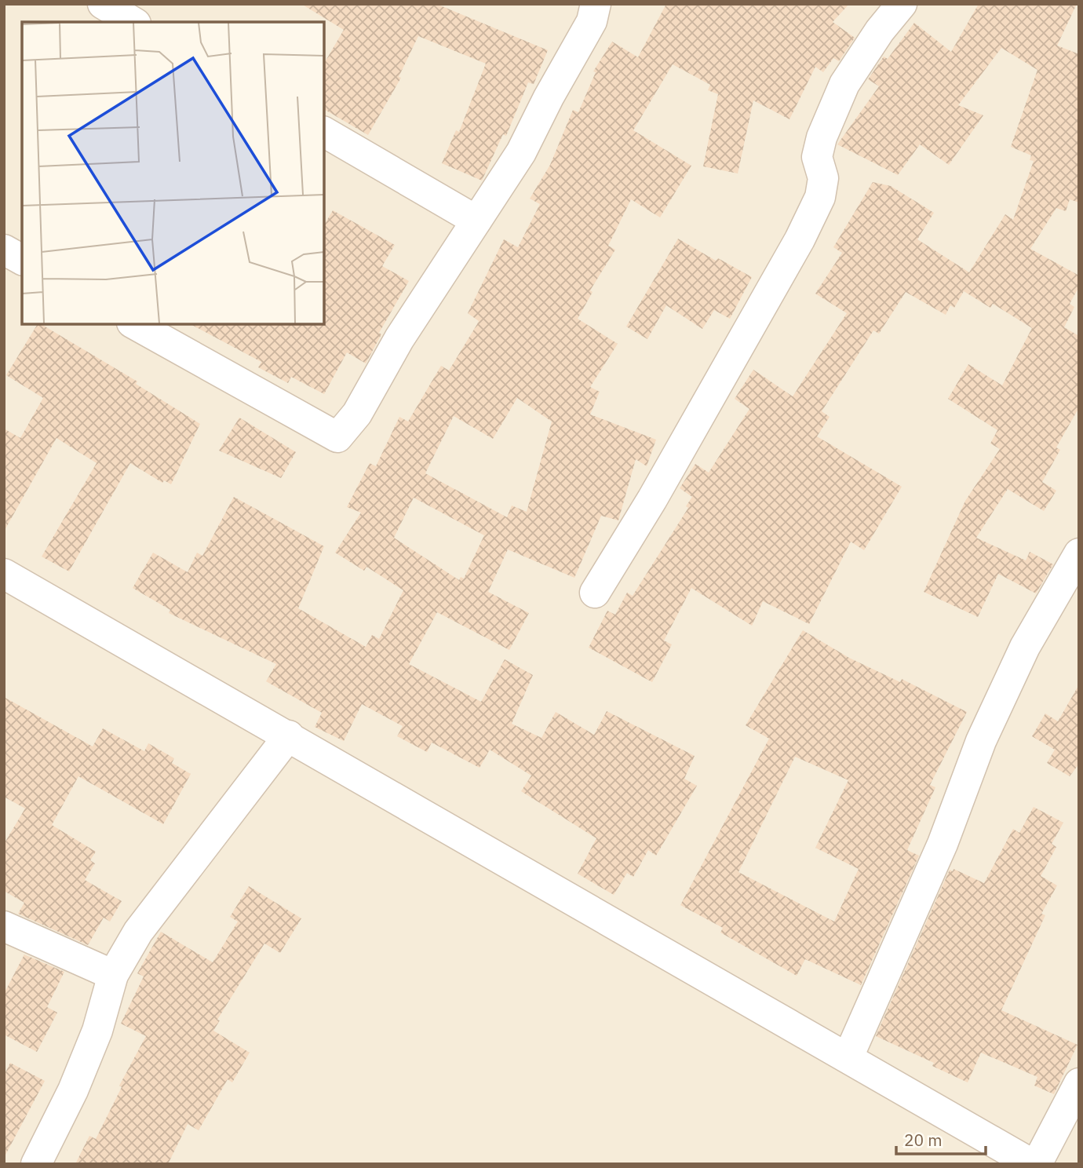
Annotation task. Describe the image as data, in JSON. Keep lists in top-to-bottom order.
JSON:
{
  "scale_bar": "20 m"
}
